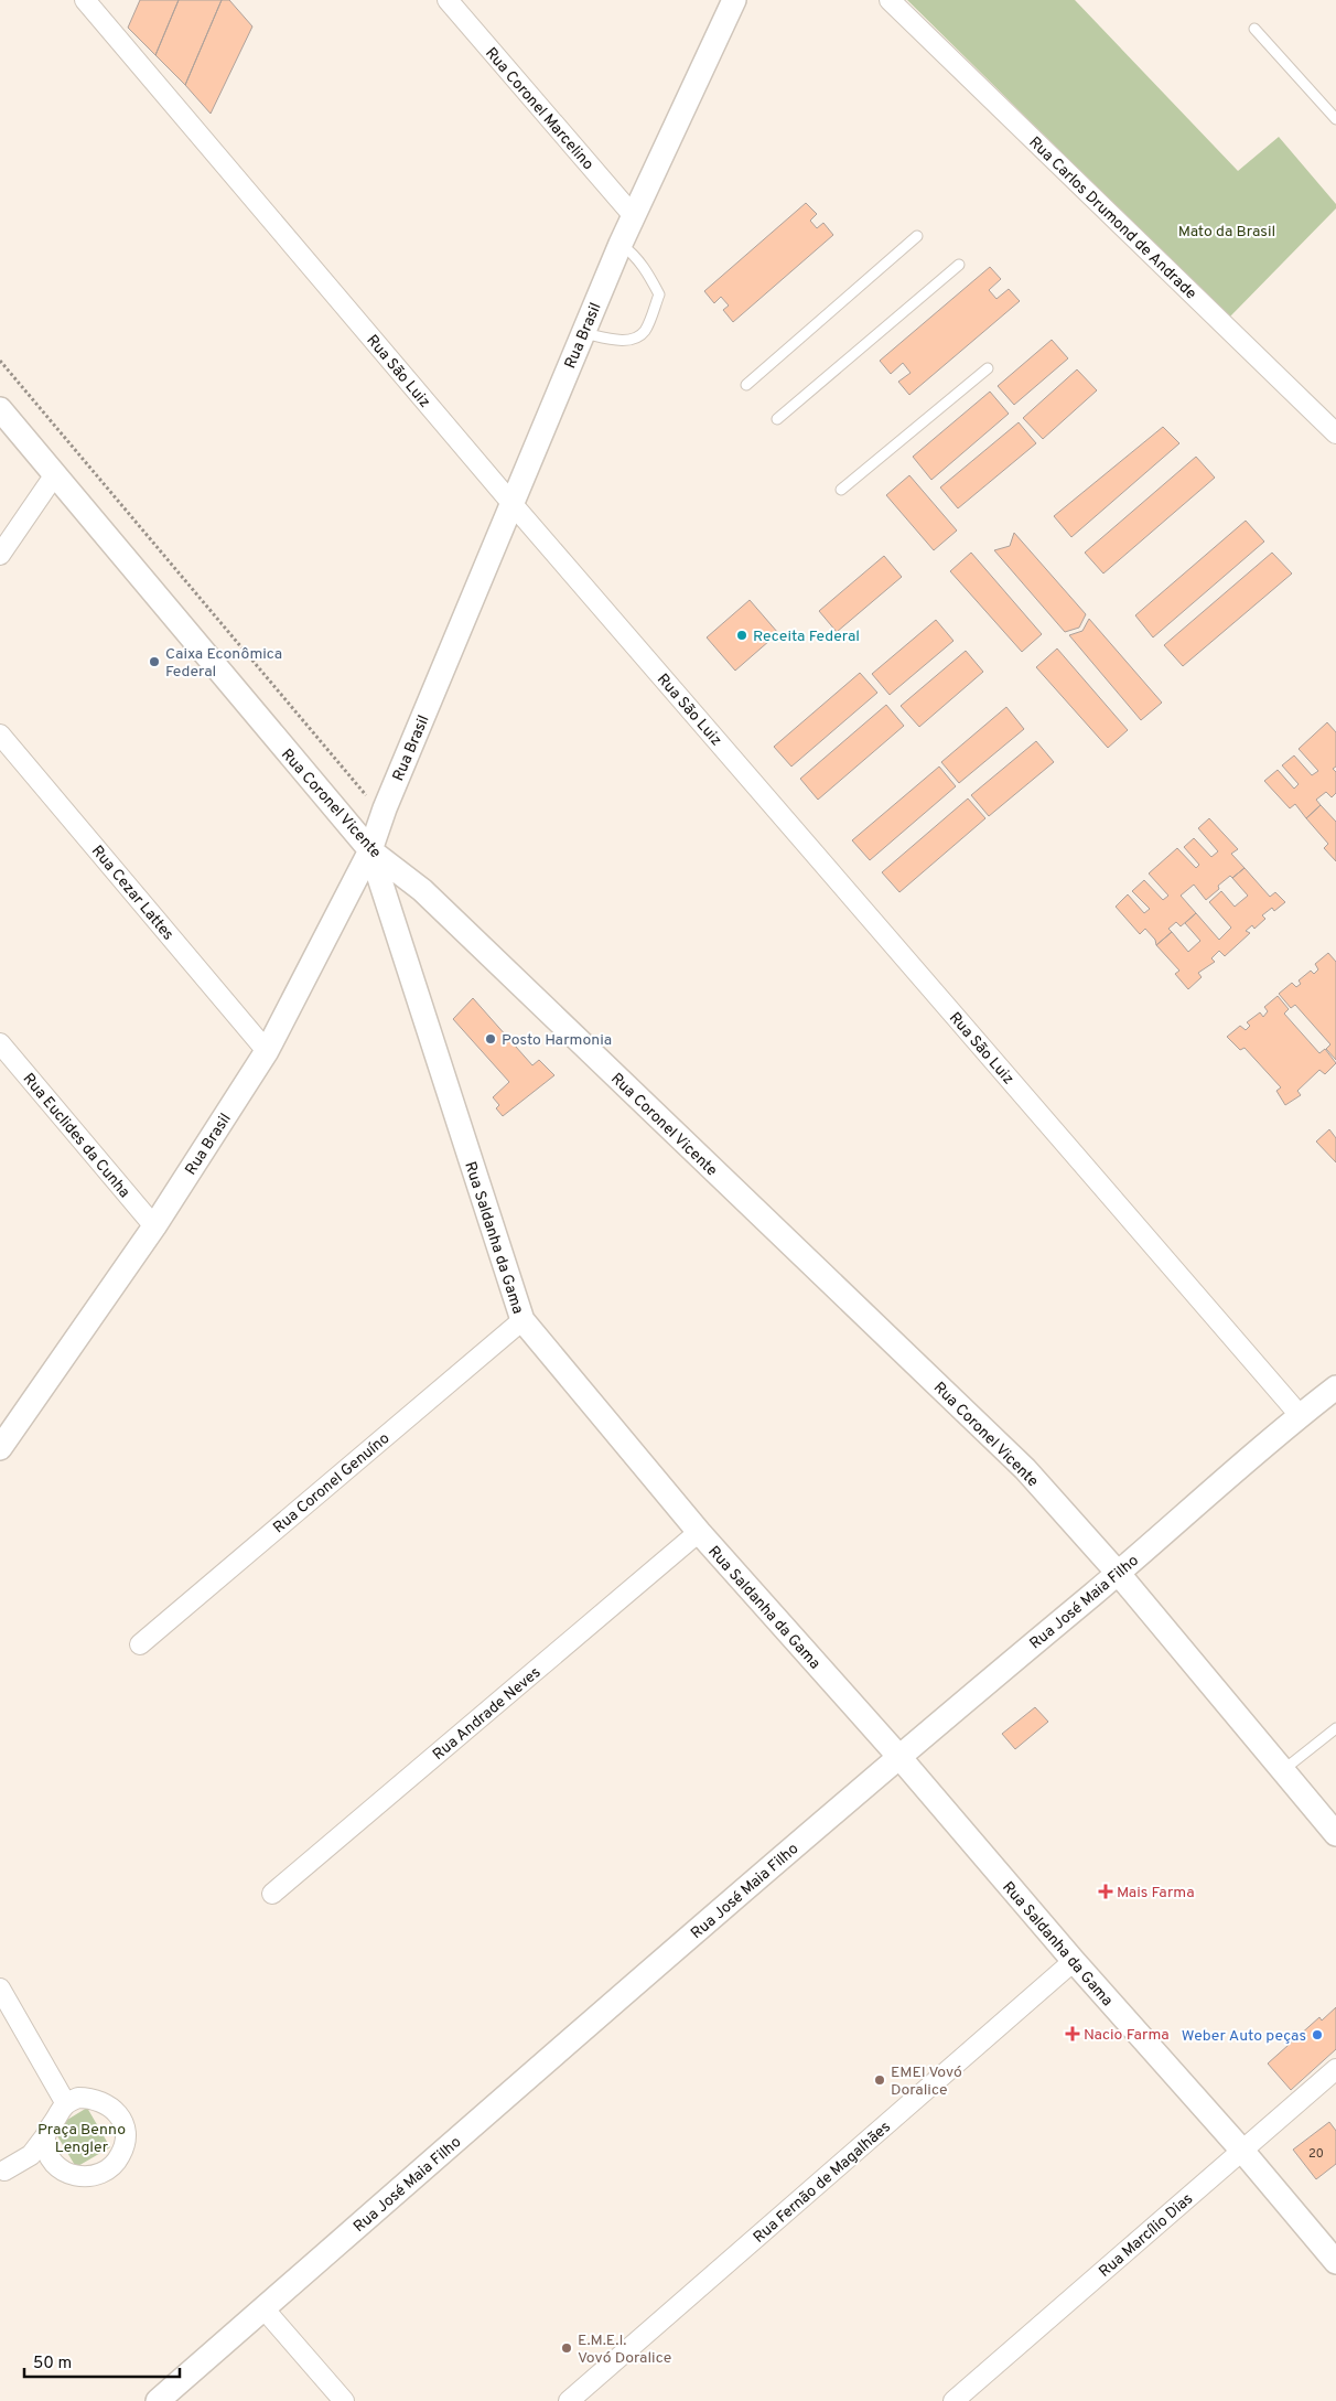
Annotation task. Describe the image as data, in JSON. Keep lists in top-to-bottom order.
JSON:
{
  "streets": {
    "street": [
      "Rua Coronel Marcelino",
      "Rua Carlos Drumond de Andrade",
      "Rua Brasil",
      "Rua São Luiz",
      "Rua Coronel Vicente",
      "Rua Cezar Lattes",
      "Rua Euclides da Cunha",
      "Rua Saldanha da Gama",
      "Rua Coronel Genuíno",
      "Rua José Maia Filho",
      "Rua Andrade Neves",
      "Rua Fernão de Magalhães",
      "Rua Marcílio Dias"
    ]
  },
  "crossings": [
    ["Rua Coronel Marcelino", "Rua Brasil"],
    ["Rua Brasil", "Rua São Luiz"],
    ["Rua Brasil", "Rua Coronel Vicente"],
    ["Rua Brasil", "Rua Cezar Lattes"],
    ["Rua Brasil", "Rua Euclides da Cunha"],
    ["Rua Brasil", "Rua Saldanha da Gama"],
    ["Rua São Luiz", "Rua José Maia Filho"],
    ["Rua Coronel Vicente", "Rua Saldanha da Gama"],
    ["Rua Coronel Vicente", "Rua José Maia Filho"],
    ["Rua Saldanha da Gama", "Rua Coronel Genuíno"],
    ["Rua Saldanha da Gama", "Rua José Maia Filho"],
    ["Rua Saldanha da Gama", "Rua Andrade Neves"],
    ["Rua Saldanha da Gama", "Rua Fernão de Magalhães"],
    ["Rua Saldanha da Gama", "Rua Marcílio Dias"]
  ],
  "parks": ["Mato da Brasil", "Praça Benno Lengler"],
  "places": {
    "other": [
      "Receita Federal",
      "Caixa Econômica Federal",
      "Posto Harmonia",
      "Weber Auto peças",
      "EMEI Vovó Doralice",
      "E.M.E.I. Vovó Doralice"
    ],
    "health": ["Mais Farma", "Nacio Farma"]
  },
  "house_numbers": ["20"],
  "scale_bar": "50 m"
}
